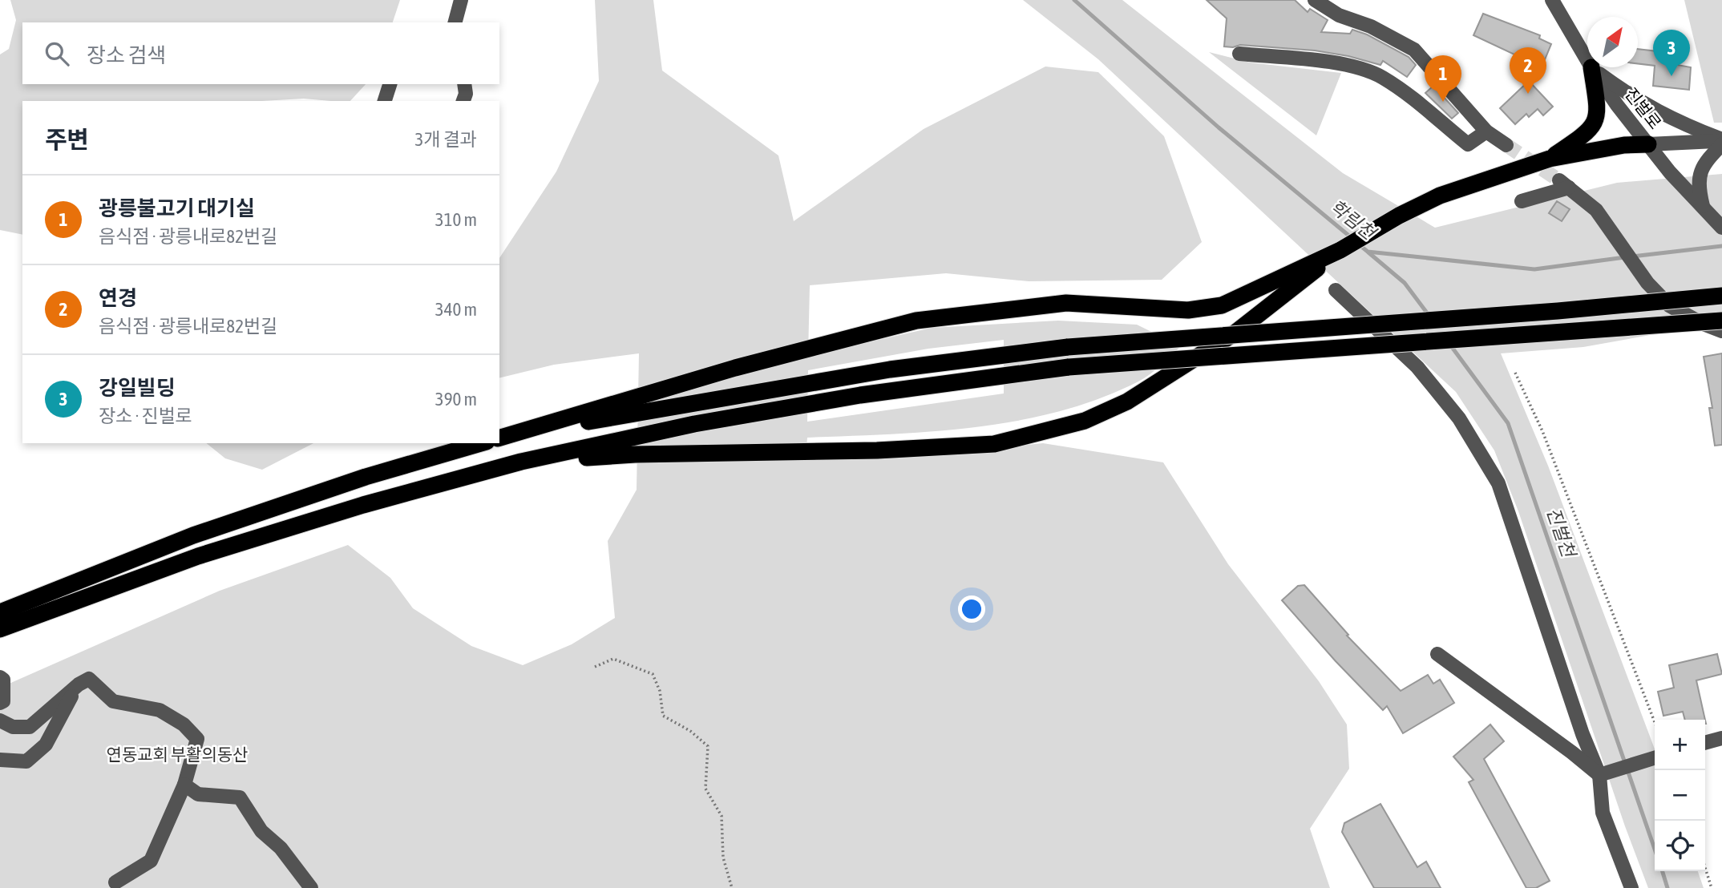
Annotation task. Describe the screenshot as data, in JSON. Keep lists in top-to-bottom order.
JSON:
{
  "streets": {
    "street": ["진벌로"]
  },
  "water": ["학림천", "진벌천"],
  "parks": ["연동교회 부활의동산"],
  "north": "top right",
  "page": {
    "search": "장소 검색",
    "pins": ["3", "2", "1"],
    "heading": ["주변", "3개 결과"],
    "list": [
      {
        "mark": "1",
        "name": "광릉불고기 대기실",
        "note": "음식점 · 광릉내로82번길",
        "value": "310 m"
      },
      {
        "mark": "2",
        "name": "연경",
        "note": "음식점 · 광릉내로82번길",
        "value": "340 m"
      },
      {
        "mark": "3",
        "name": "강일빌딩",
        "note": "장소 · 진벌로",
        "value": "390 m"
      }
    ],
    "map_buttons": ["+", "−"]
  }
}
